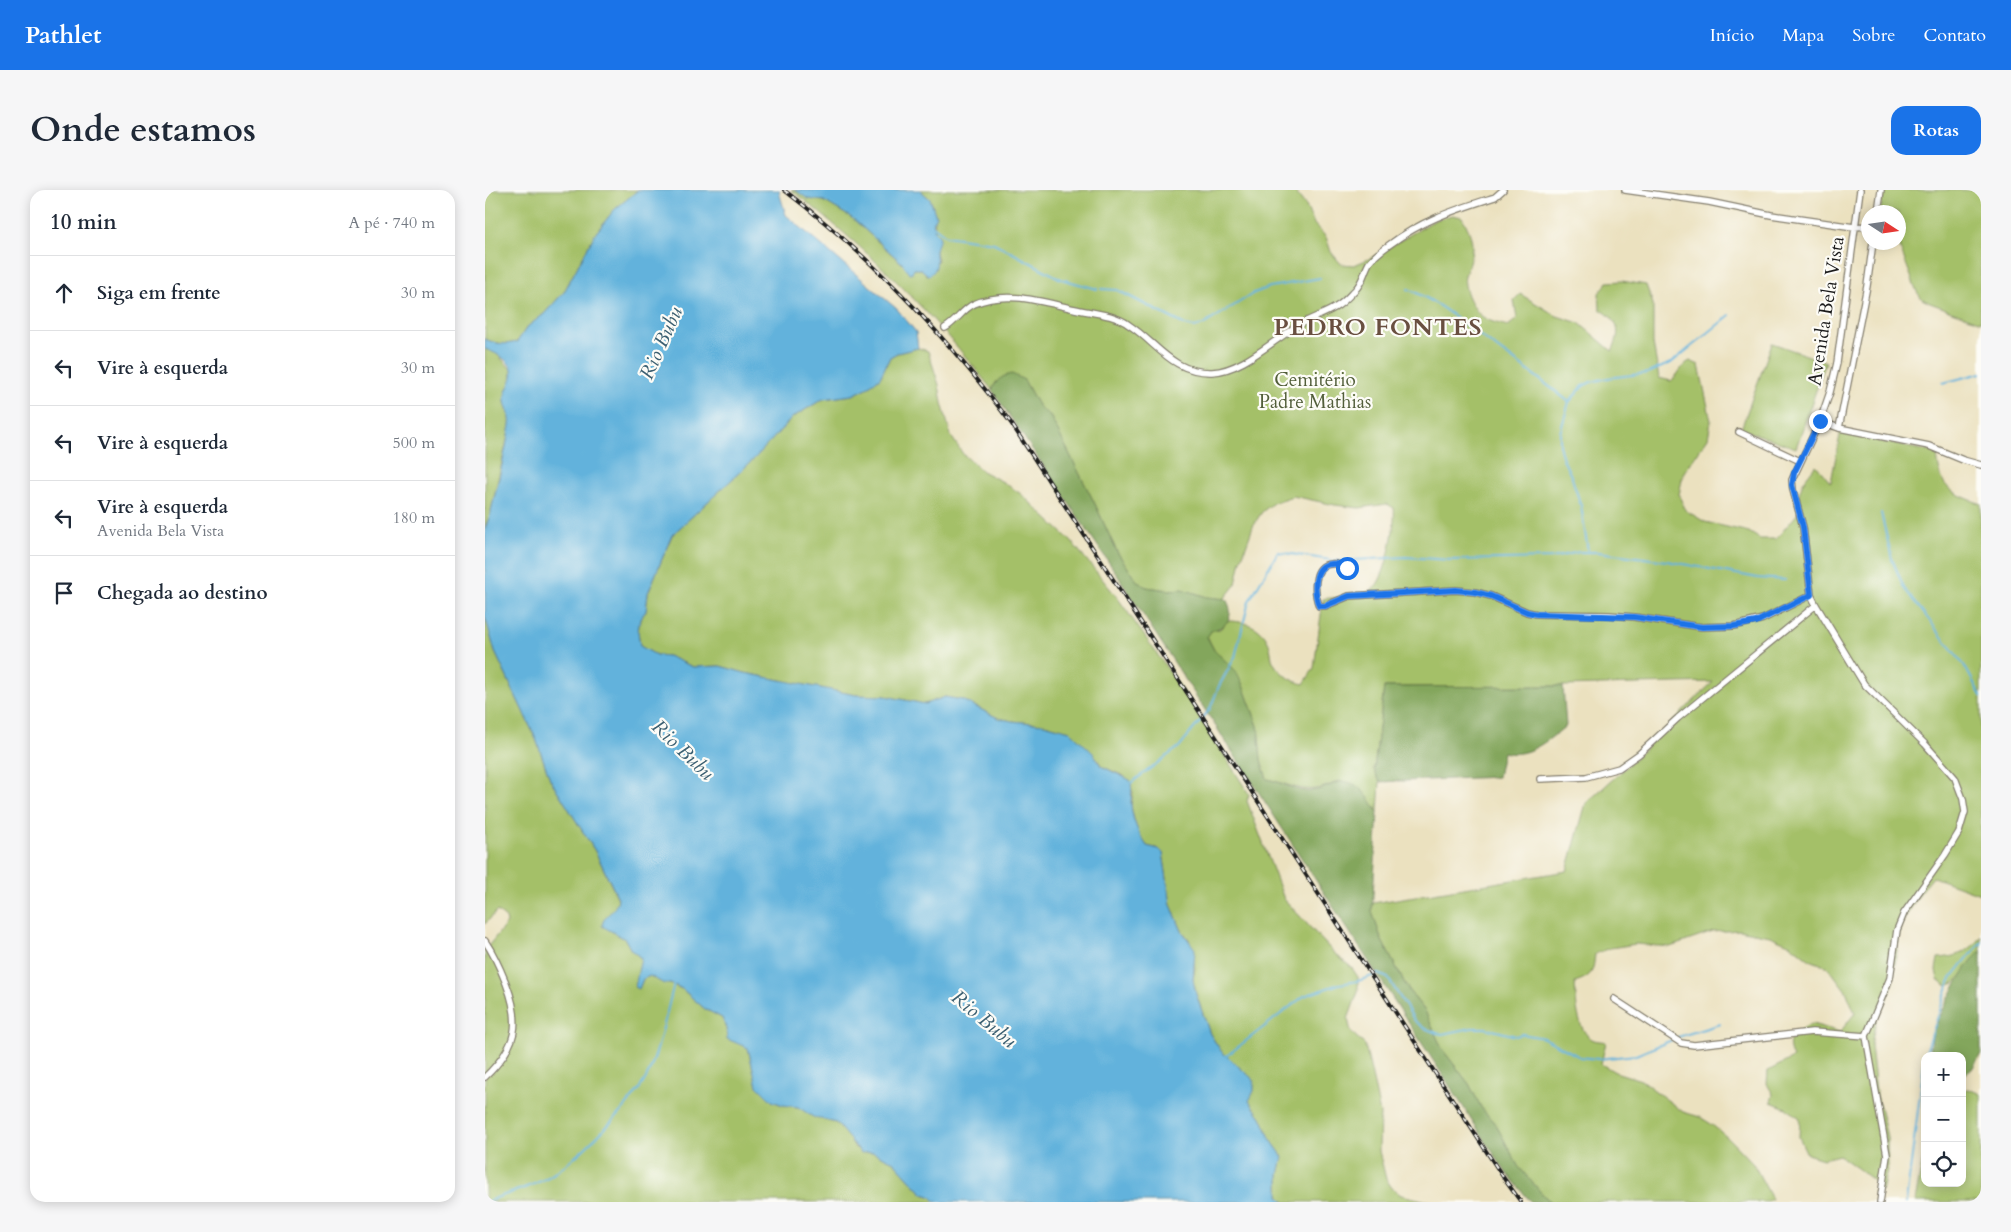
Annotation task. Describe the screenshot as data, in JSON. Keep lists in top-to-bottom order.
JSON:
{
  "streets": {
    "street": ["Avenida Bela Vista"]
  },
  "districts": ["PEDRO FONTES"],
  "water": ["Rio Bubu"],
  "parks": ["Cemitério Padre Mathias"],
  "north": "right",
  "page": {
    "header": "Pathlet",
    "nav": [
      "Início",
      "Mapa",
      "Sobre",
      "Contato"
    ],
    "title": "Onde estamos",
    "buttons": "Rotas",
    "heading": ["10 min", "A pé · 740 m"],
    "list": [
      ["Siga em frente", "30 m"],
      ["Vire à esquerda", "30 m"],
      ["Vire à esquerda", "500 m"],
      ["Vire à esquerda", "Avenida Bela Vista", "180 m"],
      "Chegada ao destino"
    ],
    "map_buttons": ["+", "−"]
  }
}
